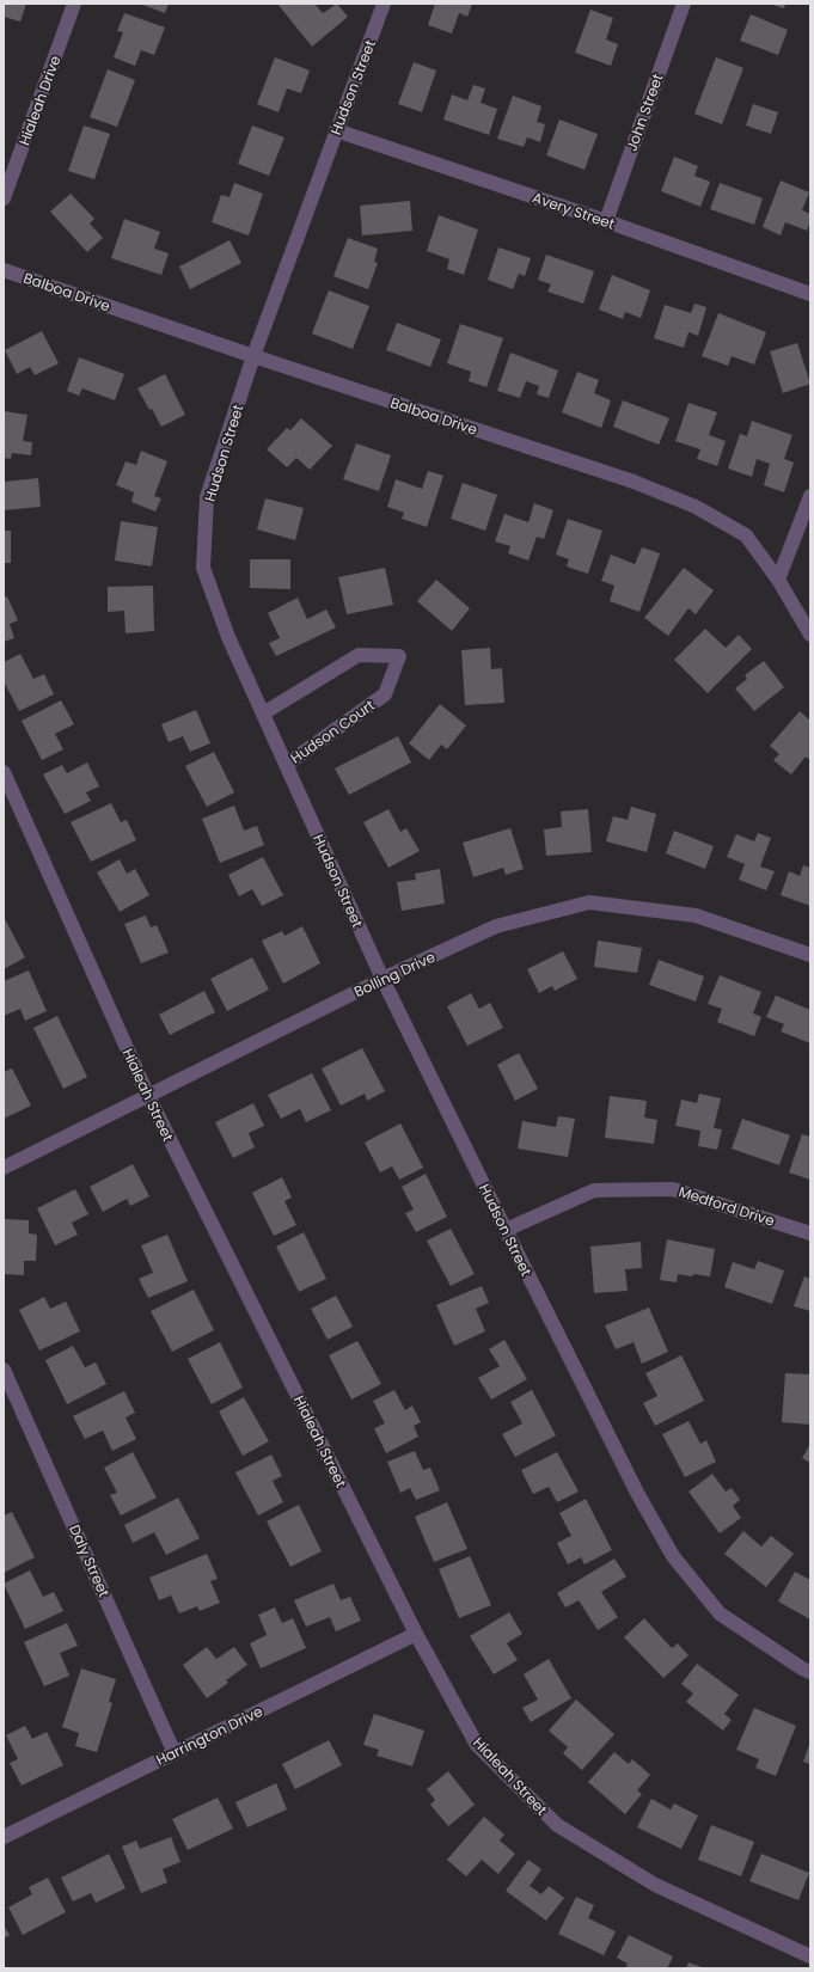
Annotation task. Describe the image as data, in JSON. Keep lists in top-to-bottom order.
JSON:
{
  "streets": {
    "street": [
      "Hudson Street",
      "Hialeah Drive",
      "John Street",
      "Avery Street",
      "Balboa Drive",
      "Hudson Court",
      "Bolling Drive",
      "Hialeah Street",
      "Medford Drive",
      "Daly Street",
      "Harrington Drive"
    ]
  },
  "crossings": [
    ["Hudson Street", "Avery Street"],
    ["Hudson Street", "Balboa Drive"],
    ["Hudson Street", "Hudson Court"],
    ["Hudson Street", "Bolling Drive"],
    ["Hudson Street", "Medford Drive"],
    ["John Street", "Avery Street"],
    ["Bolling Drive", "Hialeah Street"],
    ["Hialeah Street", "Harrington Drive"],
    ["Daly Street", "Harrington Drive"]
  ]
}
